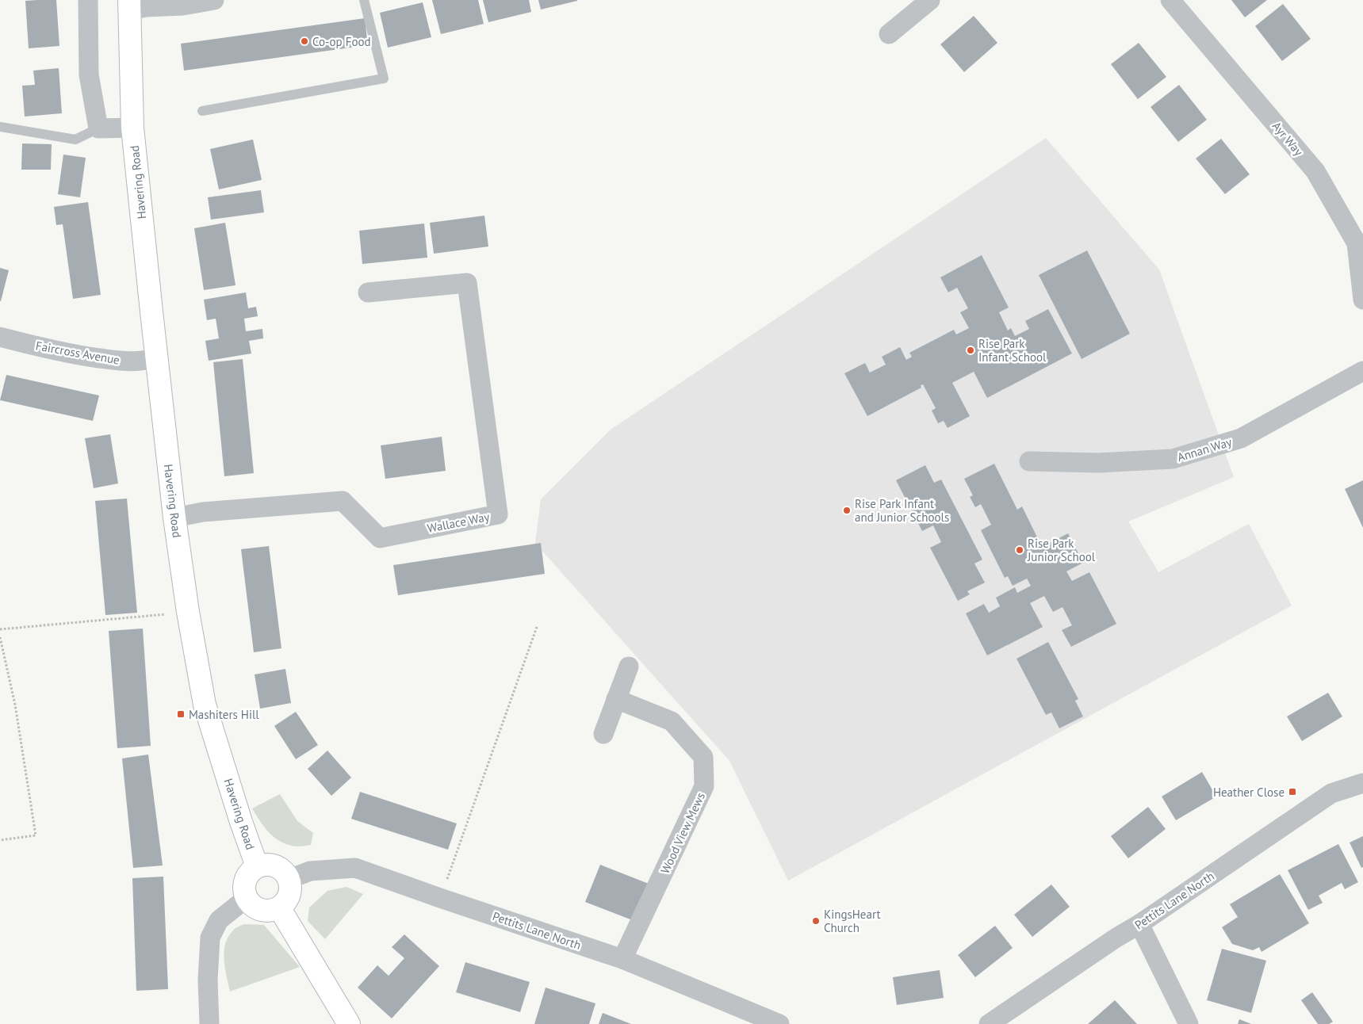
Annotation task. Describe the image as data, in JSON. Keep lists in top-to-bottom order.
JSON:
{
  "streets": {
    "main road": ["Havering Road"],
    "street": [
      "Ayr Way",
      "Faircross Avenue",
      "Annan Way",
      "Wallace Way",
      "Wood View Mews",
      "Pettits Lane North"
    ]
  },
  "crossings": [
    ["Havering Road", "Faircross Avenue"],
    ["Havering Road", "Wallace Way"],
    ["Havering Road", "Pettits Lane North"],
    ["Wood View Mews", "Pettits Lane North"]
  ],
  "places": {
    "other": [
      "Co-op Food",
      "Rise Park Infant School",
      "Rise Park Infant and Junior Schools",
      "Rise Park Junior School",
      "KingsHeart Church"
    ],
    "transit": ["Mashiters Hill", "Heather Close"]
  }
}
